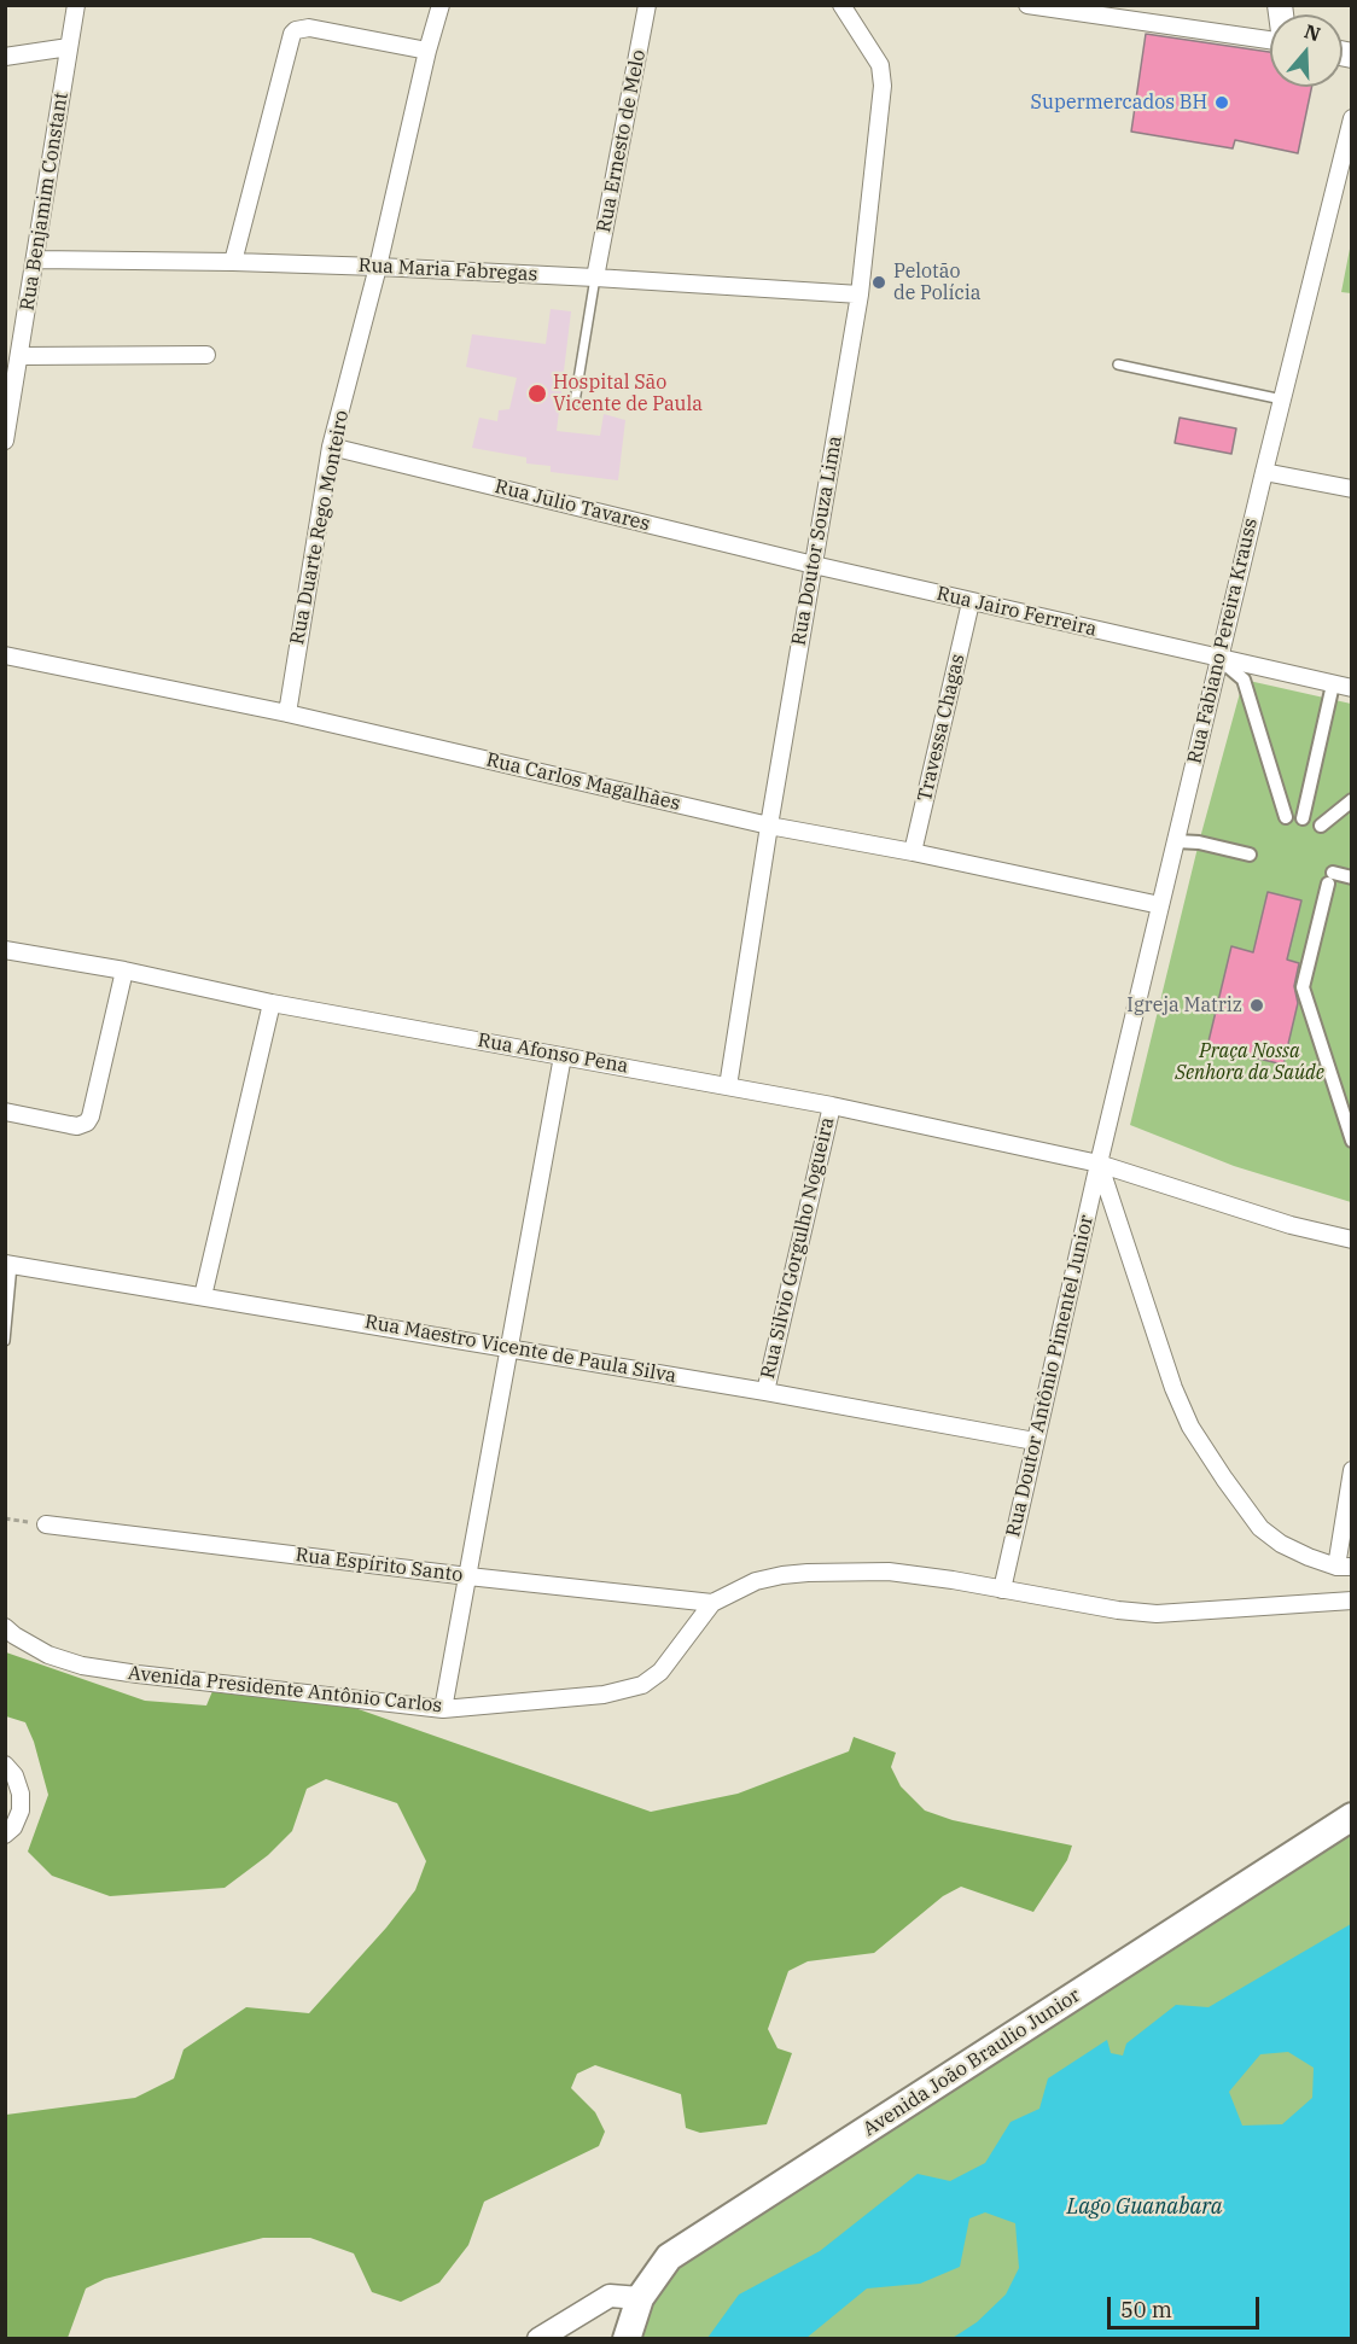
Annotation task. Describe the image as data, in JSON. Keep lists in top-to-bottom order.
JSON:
{
  "streets": {
    "main road": ["Avenida João Braulio Junior"],
    "street": [
      "Rua Ernesto de Melo",
      "Rua Benjamim Constant",
      "Rua Maria Fabregas",
      "Rua Julio Tavares",
      "Rua Duarte Rego Monteiro",
      "Rua Doutor Souza Lima",
      "Rua Jairo Ferreira",
      "Rua Fabiano Pereira Krauss",
      "Travessa Chagas",
      "Rua Carlos Magalhães",
      "Rua Afonso Pena",
      "Rua Silvio Gorgulho Nogueira",
      "Rua Maestro Vicente de Paula Silva",
      "Rua Doutor Antônio Pimentel Junior",
      "Rua Espírito Santo",
      "Avenida Presidente Antônio Carlos"
    ]
  },
  "crossings": [
    ["Rua Ernesto de Melo", "Rua Maria Fabregas"],
    ["Rua Benjamim Constant", "Rua Maria Fabregas"],
    ["Rua Maria Fabregas", "Rua Duarte Rego Monteiro"],
    ["Rua Maria Fabregas", "Rua Doutor Souza Lima"],
    ["Rua Julio Tavares", "Rua Duarte Rego Monteiro"],
    ["Rua Julio Tavares", "Rua Doutor Souza Lima"],
    ["Rua Julio Tavares", "Rua Jairo Ferreira"],
    ["Rua Duarte Rego Monteiro", "Rua Carlos Magalhães"],
    ["Rua Doutor Souza Lima", "Rua Jairo Ferreira"],
    ["Rua Doutor Souza Lima", "Rua Carlos Magalhães"],
    ["Rua Doutor Souza Lima", "Rua Afonso Pena"],
    ["Rua Jairo Ferreira", "Rua Fabiano Pereira Krauss"],
    ["Rua Jairo Ferreira", "Travessa Chagas"],
    ["Rua Fabiano Pereira Krauss", "Rua Carlos Magalhães"],
    ["Rua Fabiano Pereira Krauss", "Rua Afonso Pena"],
    ["Rua Fabiano Pereira Krauss", "Rua Doutor Antônio Pimentel Junior"],
    ["Travessa Chagas", "Rua Carlos Magalhães"],
    ["Rua Afonso Pena", "Rua Silvio Gorgulho Nogueira"],
    ["Rua Afonso Pena", "Rua Doutor Antônio Pimentel Junior"],
    ["Rua Silvio Gorgulho Nogueira", "Rua Maestro Vicente de Paula Silva"],
    ["Rua Maestro Vicente de Paula Silva", "Rua Doutor Antônio Pimentel Junior"],
    ["Rua Doutor Antônio Pimentel Junior", "Avenida Presidente Antônio Carlos"],
    ["Rua Espírito Santo", "Avenida Presidente Antônio Carlos"]
  ],
  "water": ["Lago Guanabara"],
  "parks": ["Praça Nossa Senhora da Saúde"],
  "places": [
    "Supermercados BH",
    "Pelotão de Polícia",
    "Hospital São Vicente de Paula",
    "Igreja Matriz"
  ],
  "scale_bar": "50 m",
  "north": "top"
}
